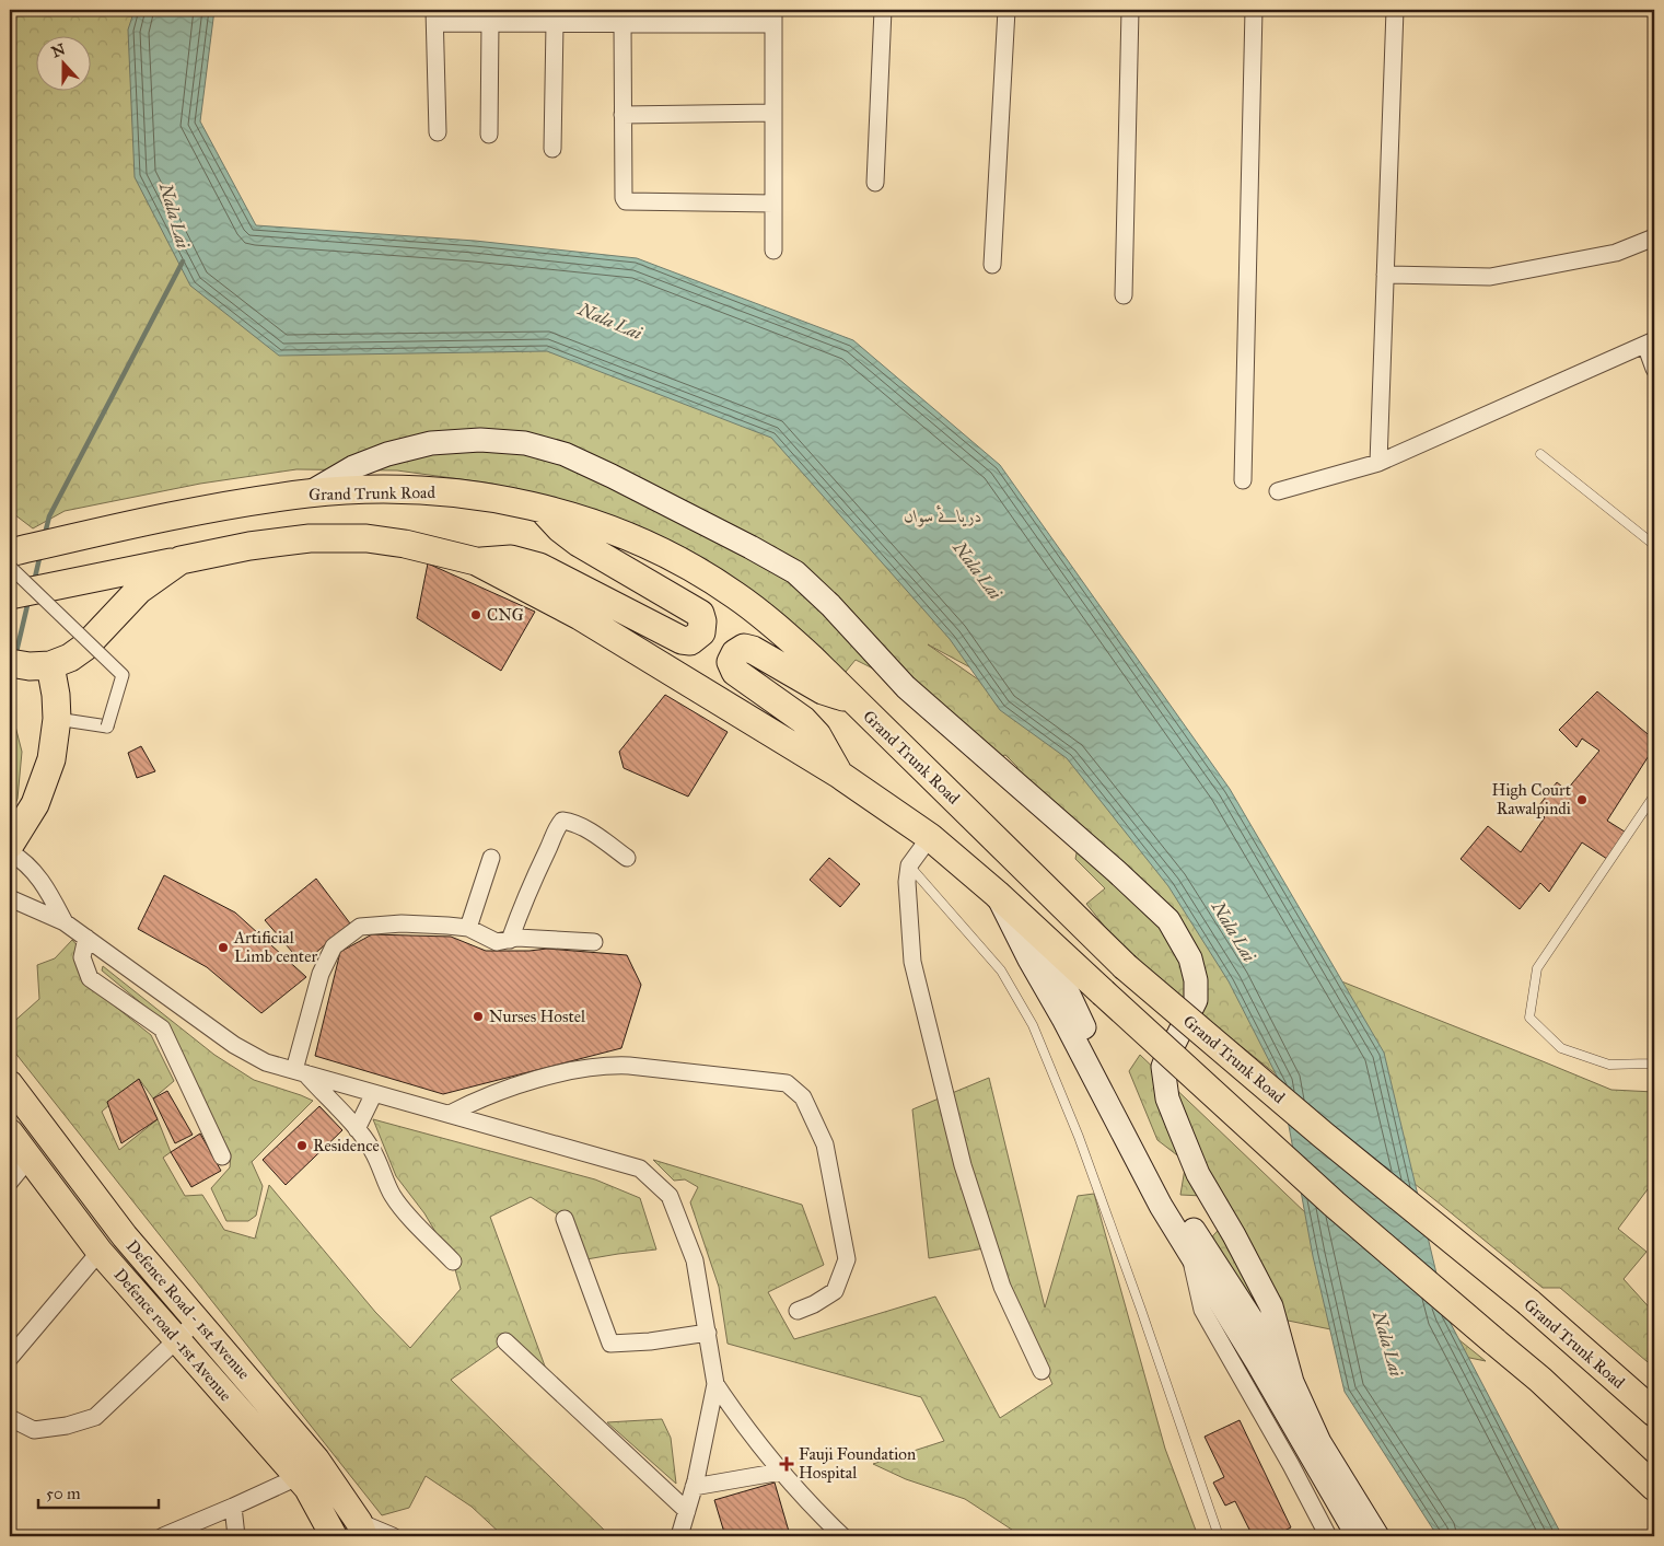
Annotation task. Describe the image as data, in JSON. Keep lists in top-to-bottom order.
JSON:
{
  "streets": {
    "highway": ["Grand Trunk Road"],
    "main road": ["Defence Road - 1st Avenue", "Defence road -1st Avenue"]
  },
  "water": ["Nala Lai", "دریائے سواں"],
  "places": {
    "other": [
      "CNG",
      "High Court Rawalpindi",
      "Artificial Limb center",
      "Nurses Hostel",
      "Residence"
    ],
    "health": ["Fauji Foundation Hospital"]
  },
  "scale_bar": "50 m",
  "north": "top"
}
